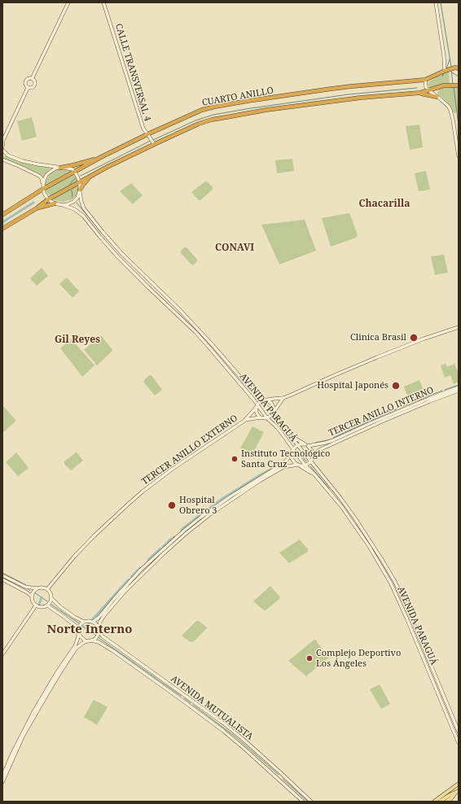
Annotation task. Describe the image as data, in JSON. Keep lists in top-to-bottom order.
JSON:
{
  "streets": {
    "highway": ["CUARTO ANILLO"],
    "main road": [
      "CALLE TRANSVERSAL 4",
      "AVENIDA PARAGUÁ",
      "TERCER ANILLO INTERNO",
      "TERCER ANILLO EXTERNO",
      "AVENIDA MUTUALISTA"
    ]
  },
  "crossings": [
    ["CALLE TRANSVERSAL 4", "CUARTO ANILLO"],
    ["CUARTO ANILLO", "AVENIDA PARAGUÁ"],
    ["AVENIDA PARAGUÁ", "TERCER ANILLO INTERNO"],
    ["AVENIDA PARAGUÁ", "TERCER ANILLO EXTERNO"]
  ],
  "districts": [
    "Chacarilla",
    "CONAVI",
    "Gil Reyes",
    "Norte Interno"
  ],
  "places": [
    "Clinica Brasil",
    "Hospital Japonés",
    "Instituto Tecnológico Santa Cruz",
    "Hospital Obrero 3",
    "Complejo Deportivo Los Ángeles"
  ]
}
